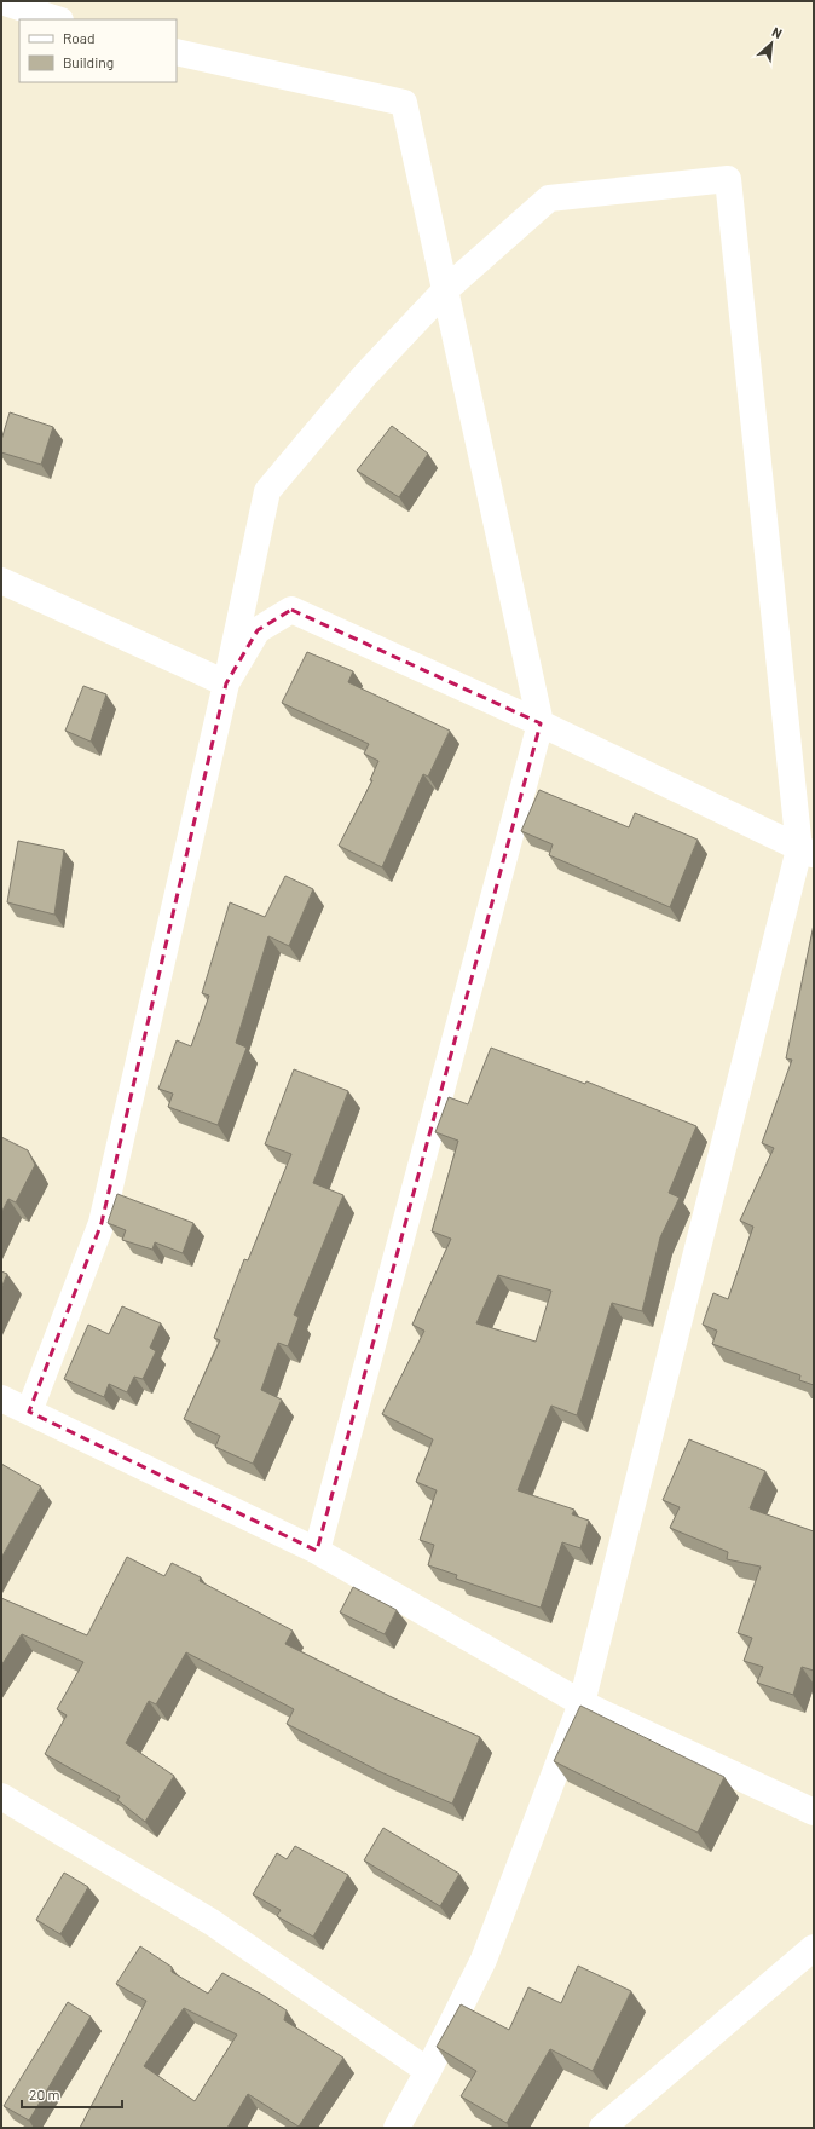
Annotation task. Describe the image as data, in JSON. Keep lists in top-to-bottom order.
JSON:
{
  "legend": ["Road", "Building"],
  "scale_bar": "20 m",
  "north": "top right"
}
